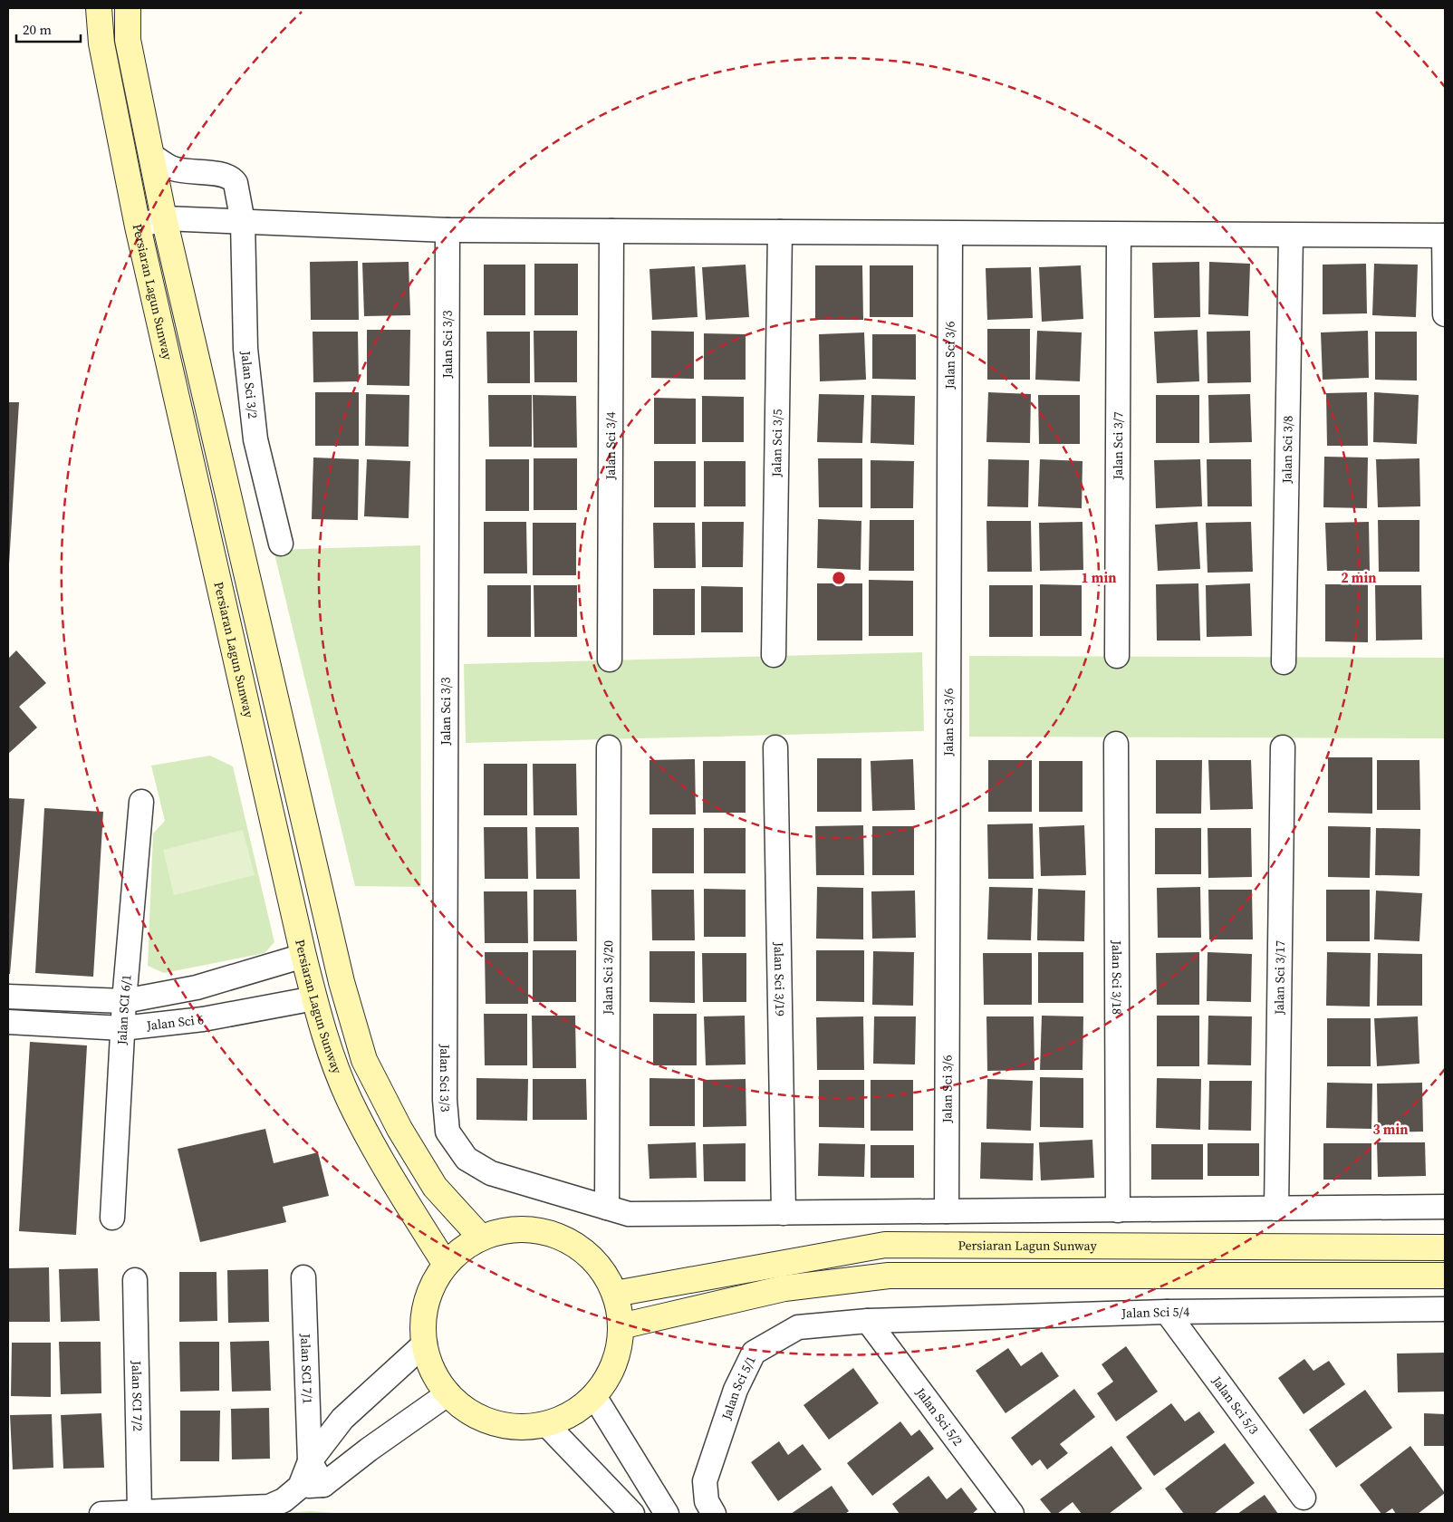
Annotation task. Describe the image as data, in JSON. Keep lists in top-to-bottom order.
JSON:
{
  "streets": {
    "main road": ["Persiaran Lagun Sunway"],
    "street": [
      "Jalan Sci 3/3",
      "Jalan Sci 3/6",
      "Jalan Sci 3/2",
      "Jalan Sci 3/5",
      "Jalan Sci 3/4",
      "Jalan Sci 3/7",
      "Jalan Sci 3/8",
      "Jalan Sci 3/20",
      "Jalan Sci 3/18",
      "Jalan Sci 3/17",
      "Jalan Sci 3/19",
      "Jalan SCI 6/1",
      "Jalan Sci 6",
      "Jalan Sci 5/4",
      "Jalan SCI 7/1",
      "Jalan Sci 5/1",
      "Jalan SCI 7/2",
      "Jalan Sci 5/3",
      "Jalan Sci 5/2"
    ]
  },
  "crossings": [
    ["Persiaran Lagun Sunway", "Jalan Sci 6"],
    ["Jalan Sci 3/3", "Jalan Sci 3/6"],
    ["Jalan Sci 3/3", "Jalan Sci 3/20"],
    ["Jalan Sci 3/3", "Jalan Sci 3/18"],
    ["Jalan Sci 3/3", "Jalan Sci 3/17"],
    ["Jalan Sci 3/3", "Jalan Sci 3/19"],
    ["Jalan SCI 6/1", "Jalan Sci 6"],
    ["Jalan Sci 5/4", "Jalan Sci 5/1"],
    ["Jalan Sci 5/4", "Jalan Sci 5/3"],
    ["Jalan Sci 5/4", "Jalan Sci 5/2"],
    ["Jalan Sci 5/1", "Jalan Sci 5/2"]
  ],
  "scale_bar": "20 m",
  "rings": ["1 min", "2 min", "3 min"]
}
